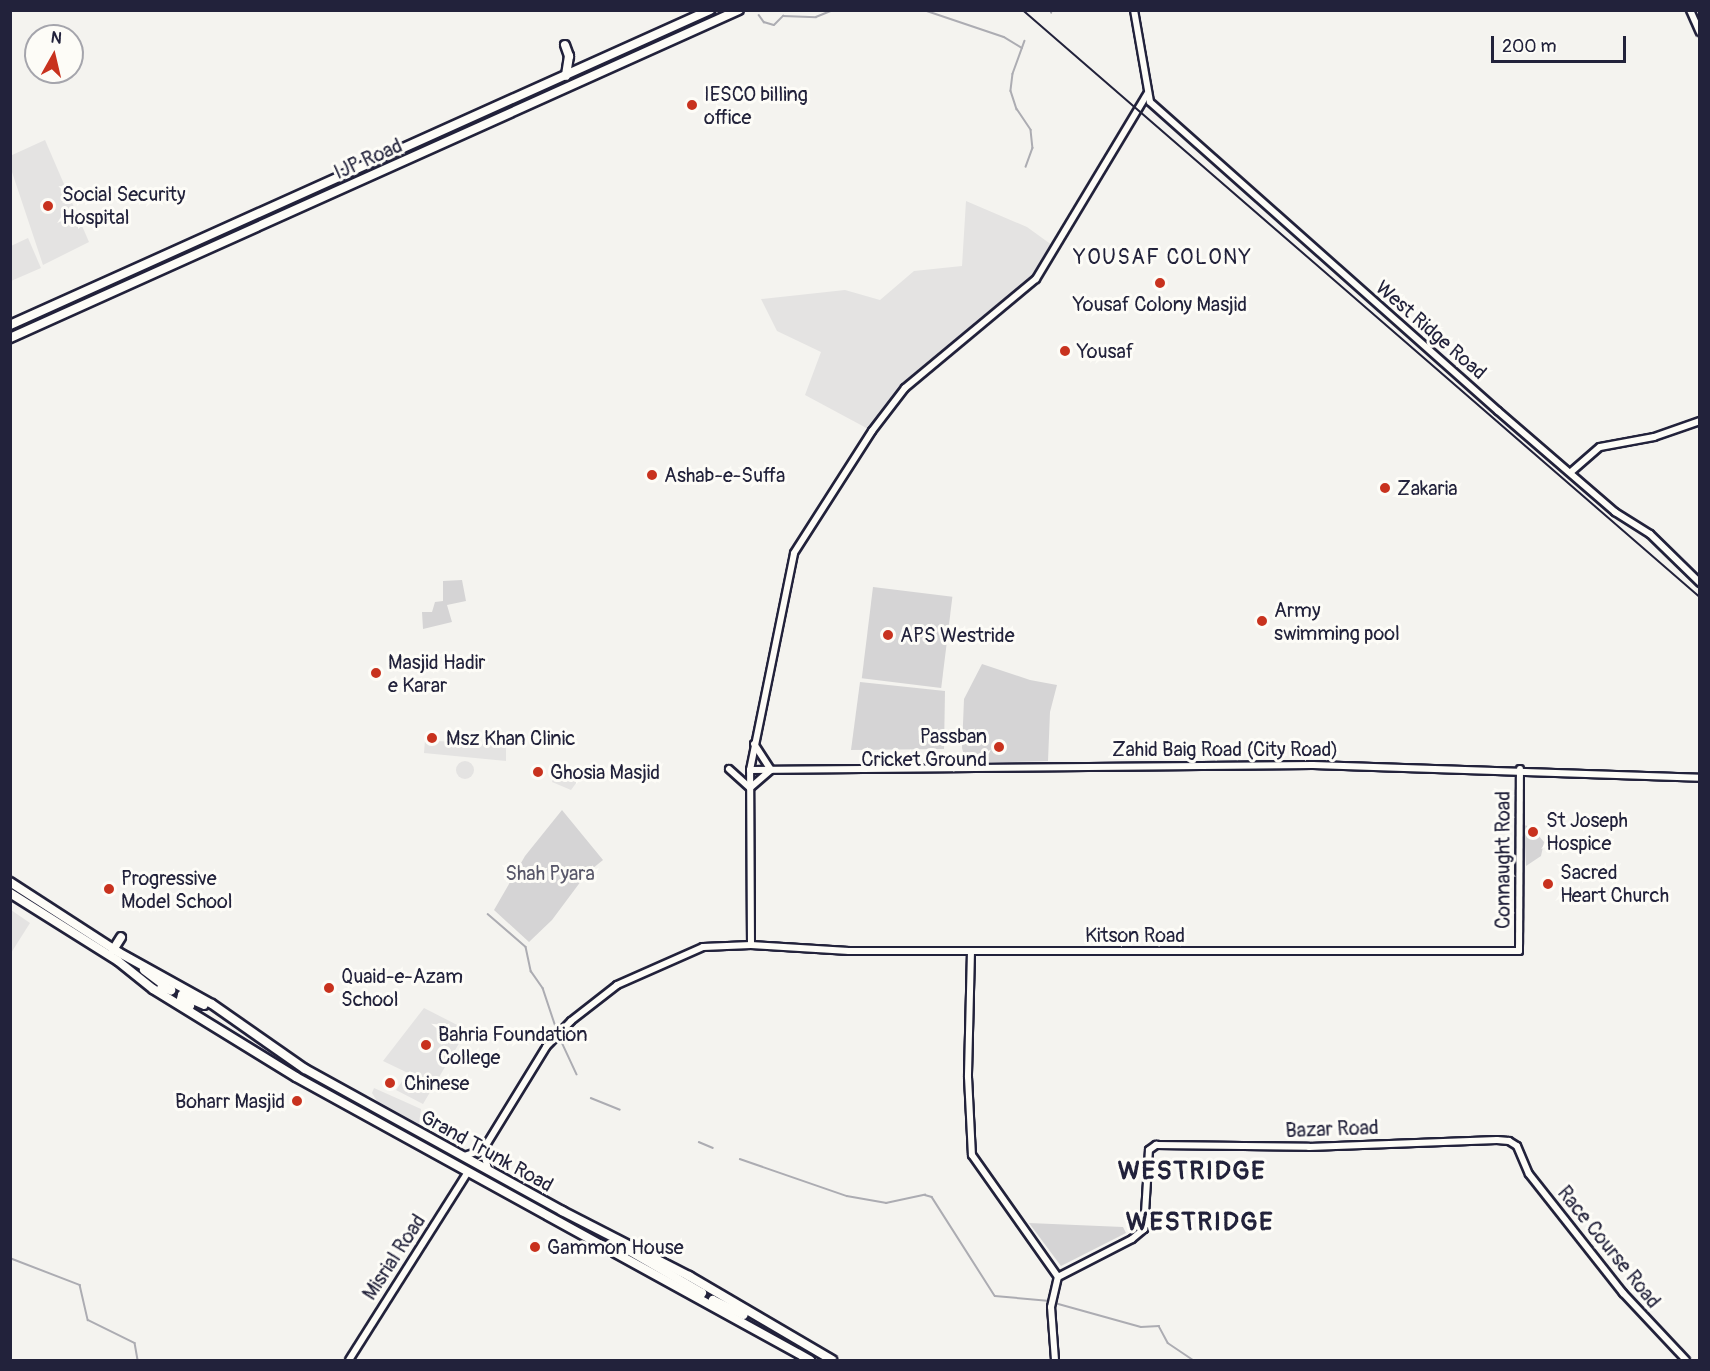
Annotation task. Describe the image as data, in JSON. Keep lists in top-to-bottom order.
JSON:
{
  "streets": {
    "highway": ["IJP Road", "Grand Trunk Road"],
    "main road": [
      "West Ridge Road",
      "Zahid Baig Road (City Road)",
      "Connaught Road",
      "Kitson Road",
      "Bazar Road",
      "Race Course Road",
      "Misrial Road"
    ]
  },
  "crossings": [
    ["Zahid Baig Road (City Road)", "Connaught Road"],
    ["Connaught Road", "Kitson Road"],
    ["Bazar Road", "Race Course Road"],
    ["Grand Trunk Road", "Misrial Road"]
  ],
  "districts": ["YOUSAF COLONY", "WESTRIDGE", "WESTRIDGE"],
  "parks": ["Shah Pyara"],
  "places": [
    "IESCO billing office",
    "Social Security Hospital",
    "Yousaf Colony Masjid",
    "Yousaf",
    "Ashab-e-Suffa",
    "Zakaria",
    "Army swimming pool",
    "APS Westride",
    "Masjid Hadir e Karar",
    "Msz Khan Clinic",
    "Passban Cricket Ground",
    "Ghosia Masjid",
    "St Joseph Hospice",
    "Sacred Heart Church",
    "Progressive Model School",
    "Quaid-e-Azam School",
    "Bahria Foundation College",
    "Chinese",
    "Boharr Masjid",
    "Gammon House"
  ],
  "scale_bar": "200 m",
  "north": "top"
}
